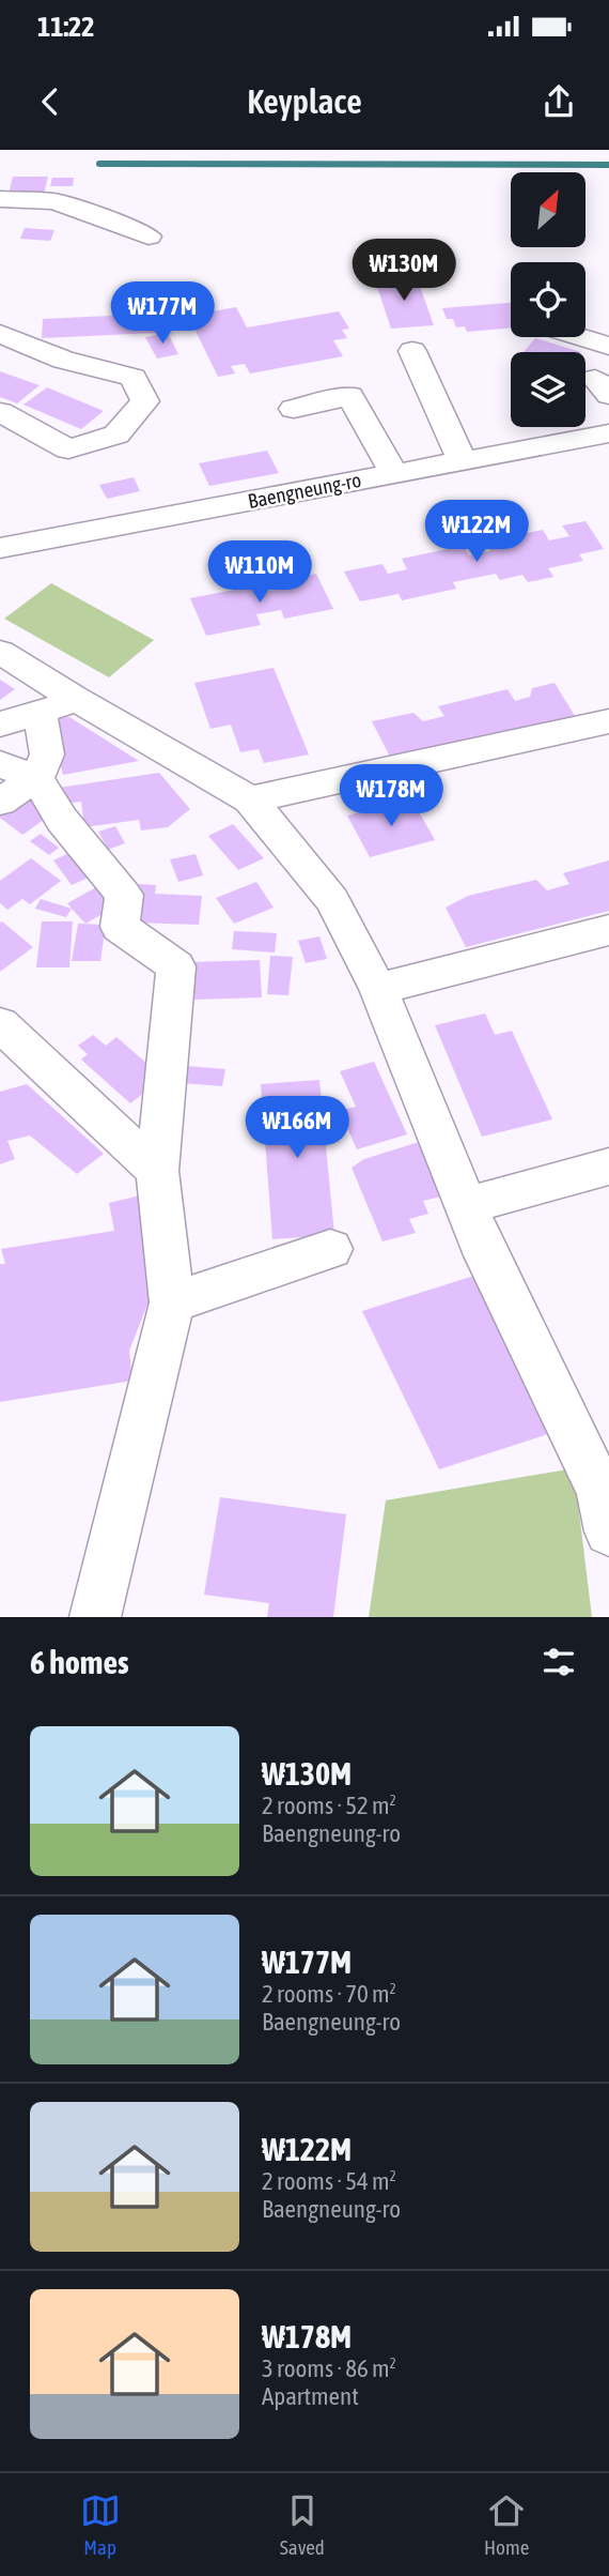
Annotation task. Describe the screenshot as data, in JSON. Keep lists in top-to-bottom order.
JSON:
{
  "streets": {
    "street": ["Baengneung-ro"]
  },
  "north": "top right",
  "page": {
    "status": "11:22",
    "header": "Keyplace",
    "price": [
      "₩130M",
      "₩177M",
      "₩122M",
      "₩110M",
      "₩178M",
      "₩166M"
    ],
    "heading": "6 homes",
    "list": [
      {
        "name": "₩130M",
        "note": "2 rooms · 52 m² · Baengneung-ro"
      },
      {
        "name": "₩177M",
        "note": "2 rooms · 70 m² · Baengneung-ro"
      },
      {
        "name": "₩122M",
        "note": "2 rooms · 54 m² · Baengneung-ro"
      },
      {
        "name": "₩178M",
        "note": "3 rooms · 86 m² · Apartment"
      }
    ],
    "tabs": ["Map", "Saved", "Home"]
  }
}
